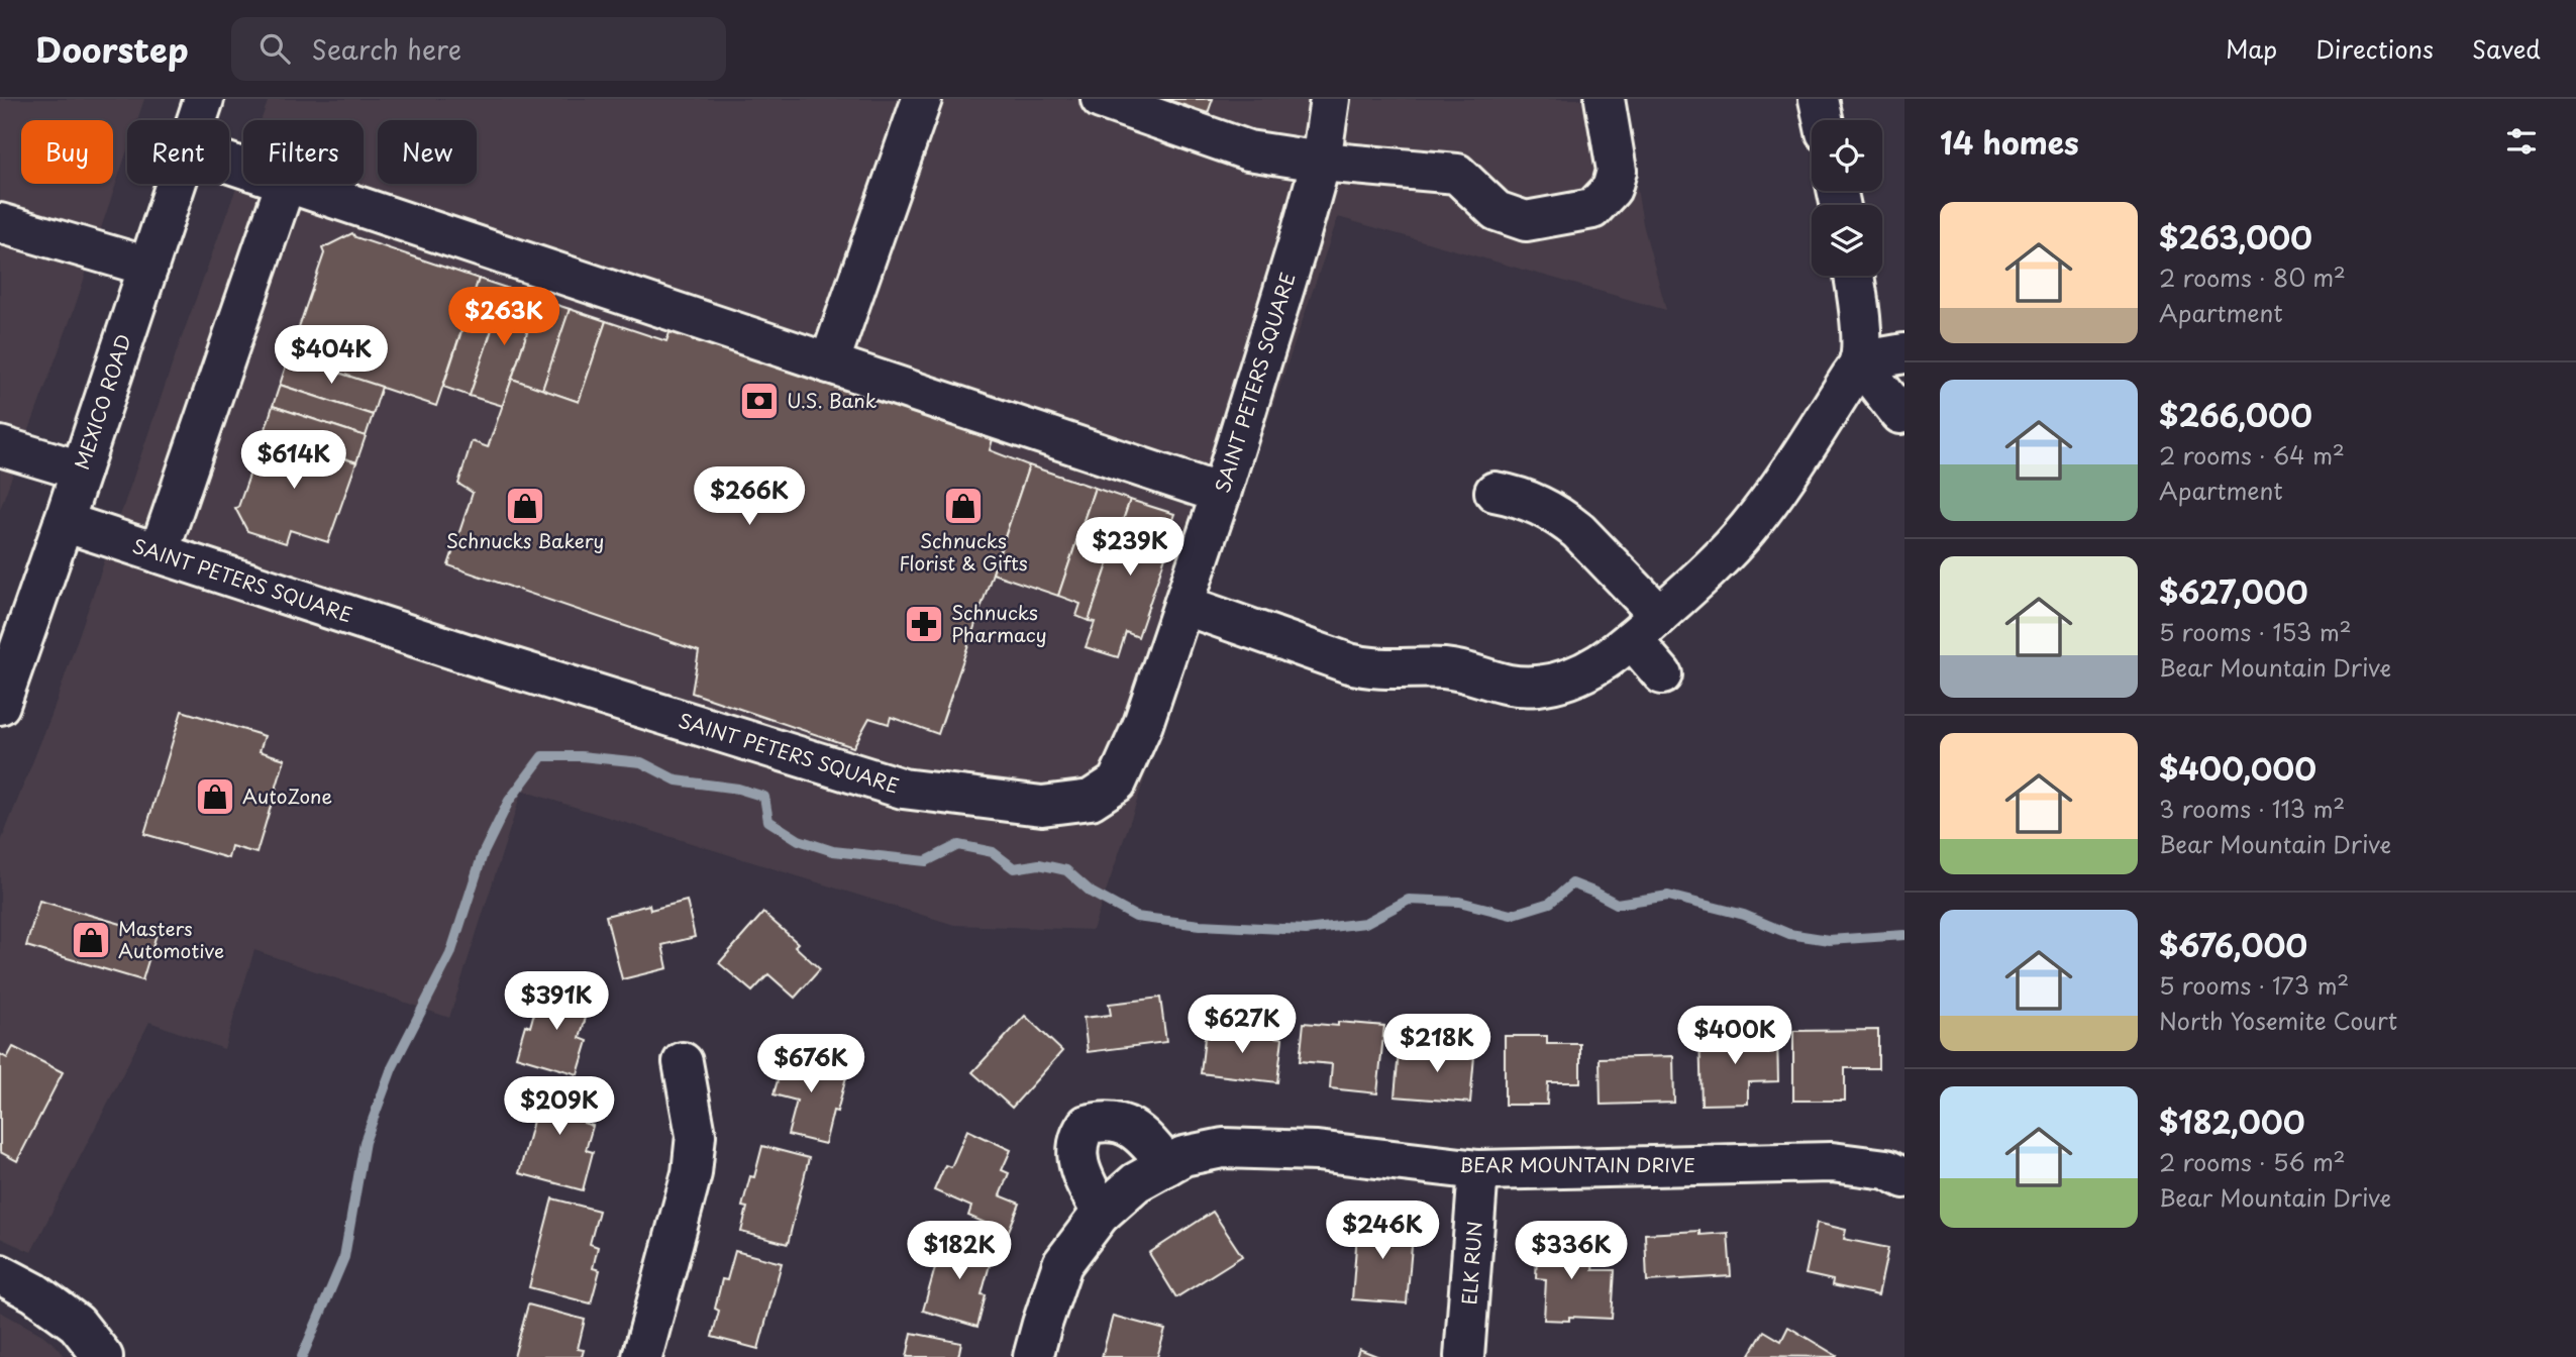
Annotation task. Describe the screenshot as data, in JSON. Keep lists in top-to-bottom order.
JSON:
{
  "streets": {
    "street": [
      "SAINT PETERS SQUARE",
      "MEXICO ROAD",
      "BEAR MOUNTAIN DRIVE",
      "ELK RUN"
    ]
  },
  "crossings": [
    ["SAINT PETERS SQUARE", "MEXICO ROAD"],
    ["BEAR MOUNTAIN DRIVE", "ELK RUN"]
  ],
  "places": {
    "bank": ["U.S. Bank"],
    "shop": [
      "Schnucks Bakery",
      "Schnucks Florist & Gifts",
      "AutoZone",
      "Masters Automotive"
    ],
    "pharmacy": ["Schnucks Pharmacy"]
  },
  "page": {
    "header": "Doorstep",
    "search": "Search here",
    "nav": ["Map", "Directions", "Saved"],
    "heading": "14 homes",
    "chip": [
      "Buy",
      "Rent",
      "Filters",
      "New"
    ],
    "list": [
      {
        "name": "$263,000",
        "note": "2 rooms · 80 m² · Apartment"
      },
      {
        "name": "$266,000",
        "note": "2 rooms · 64 m² · Apartment"
      },
      {
        "name": "$627,000",
        "note": "5 rooms · 153 m² · Bear Mountain Drive"
      },
      {
        "name": "$400,000",
        "note": "3 rooms · 113 m² · Bear Mountain Drive"
      },
      {
        "name": "$676,000",
        "note": "5 rooms · 173 m² · North Yosemite Court"
      },
      {
        "name": "$182,000",
        "note": "2 rooms · 56 m² · Bear Mountain Drive"
      }
    ],
    "price": [
      "$263K",
      "$404K",
      "$614K",
      "$266K",
      "$239K",
      "$391K",
      "$627K",
      "$400K",
      "$218K",
      "$676K",
      "$209K",
      "$246K",
      "$182K",
      "$336K"
    ]
  }
}
